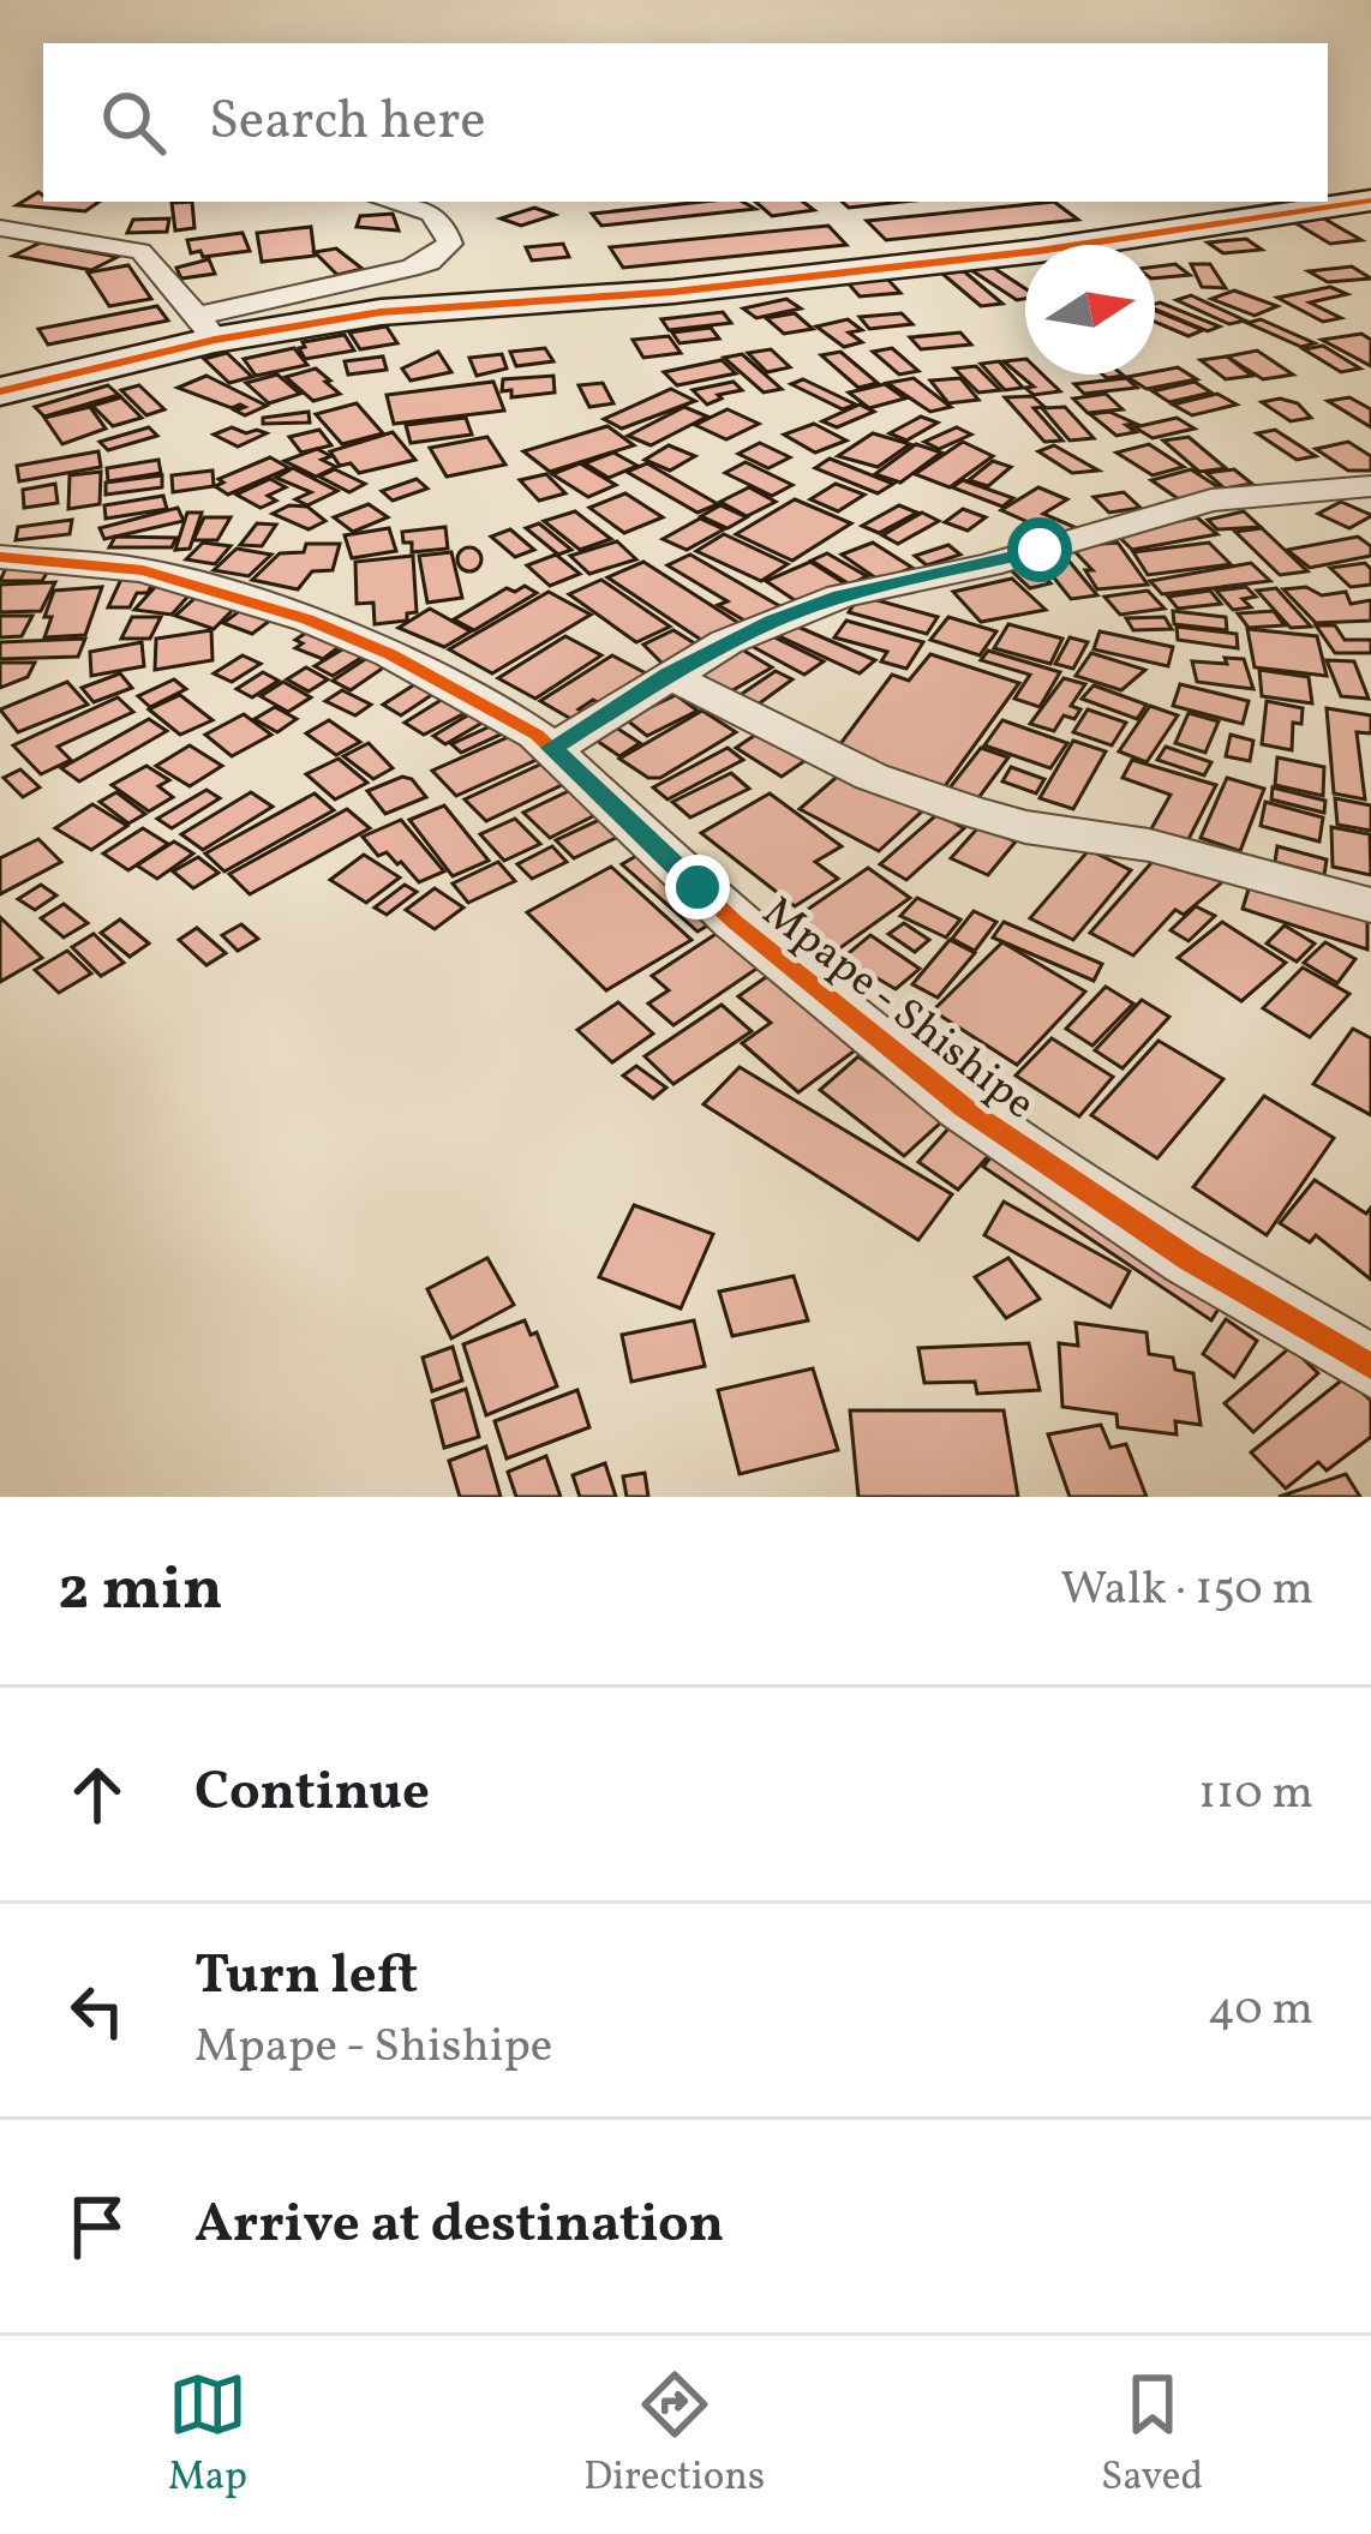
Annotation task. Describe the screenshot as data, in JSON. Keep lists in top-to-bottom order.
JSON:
{
  "streets": {
    "street": ["Mpape - Shishipe"]
  },
  "north": "right",
  "page": {
    "search": "Search here",
    "heading": ["2 min", "Walk · 150 m"],
    "list": [
      ["Continue", "110 m"],
      ["Turn left", "Mpape - Shishipe", "40 m"],
      "Arrive at destination"
    ],
    "nav": ["Map", "Directions", "Saved"]
  }
}
